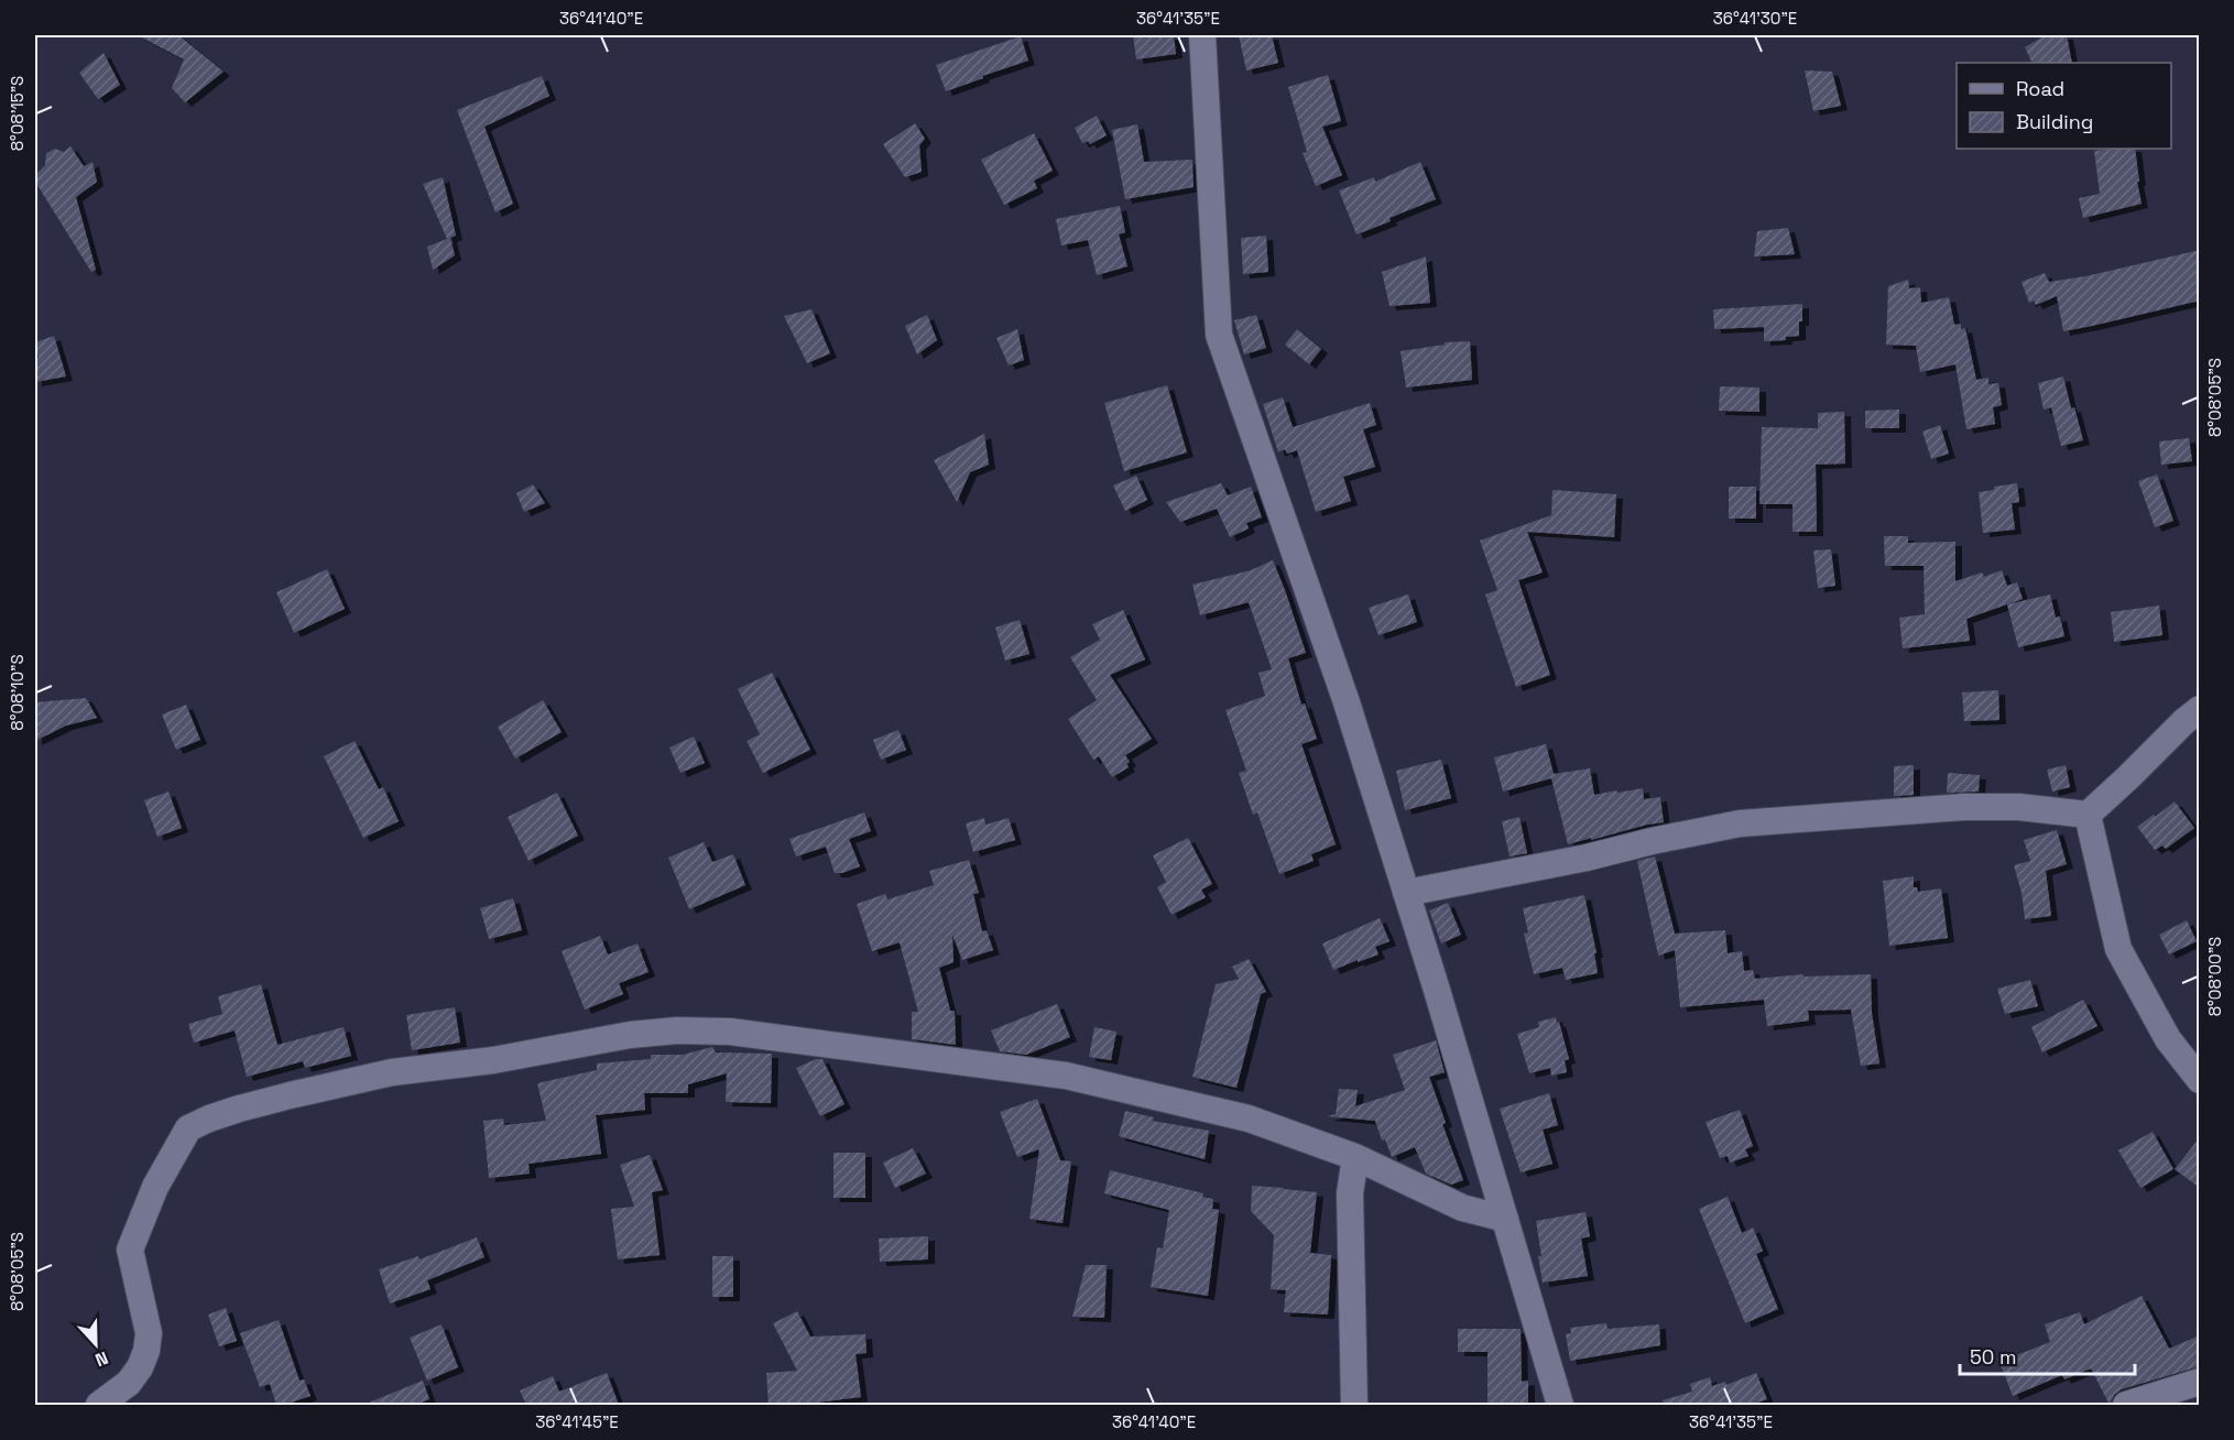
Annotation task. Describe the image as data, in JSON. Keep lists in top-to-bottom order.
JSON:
{
  "legend": ["Road", "Building"],
  "scale_bar": "50 m",
  "north": "bottom",
  "coordinates": [
    "36°41'40\"E",
    "36°41'35\"E",
    "36°41'30\"E",
    "8°08'15\"S",
    "8°08'05\"S",
    "8°08'10\"S",
    "8°08'00\"S",
    "36°41'45\"E"
  ]
}
